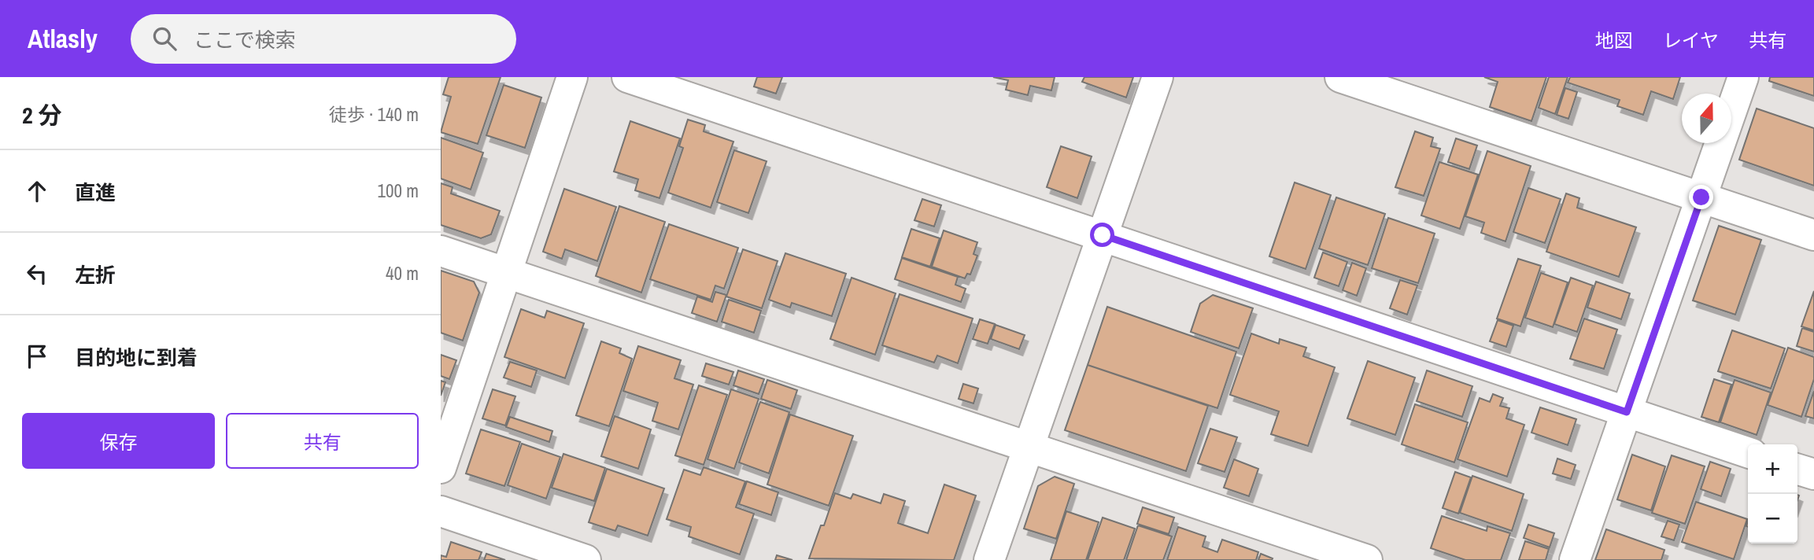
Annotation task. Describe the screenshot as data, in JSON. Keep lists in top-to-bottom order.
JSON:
{
  "north": "top",
  "page": {
    "header": "Atlasly",
    "search": "ここで検索",
    "nav": ["地図", "レイヤ", "共有"],
    "heading": ["2 分", "徒歩 · 140 m"],
    "list": [
      ["直進", "100 m"],
      ["左折", "40 m"],
      "目的地に到着"
    ],
    "buttons": ["保存", "共有"],
    "map_buttons": ["+", "−"]
  }
}
